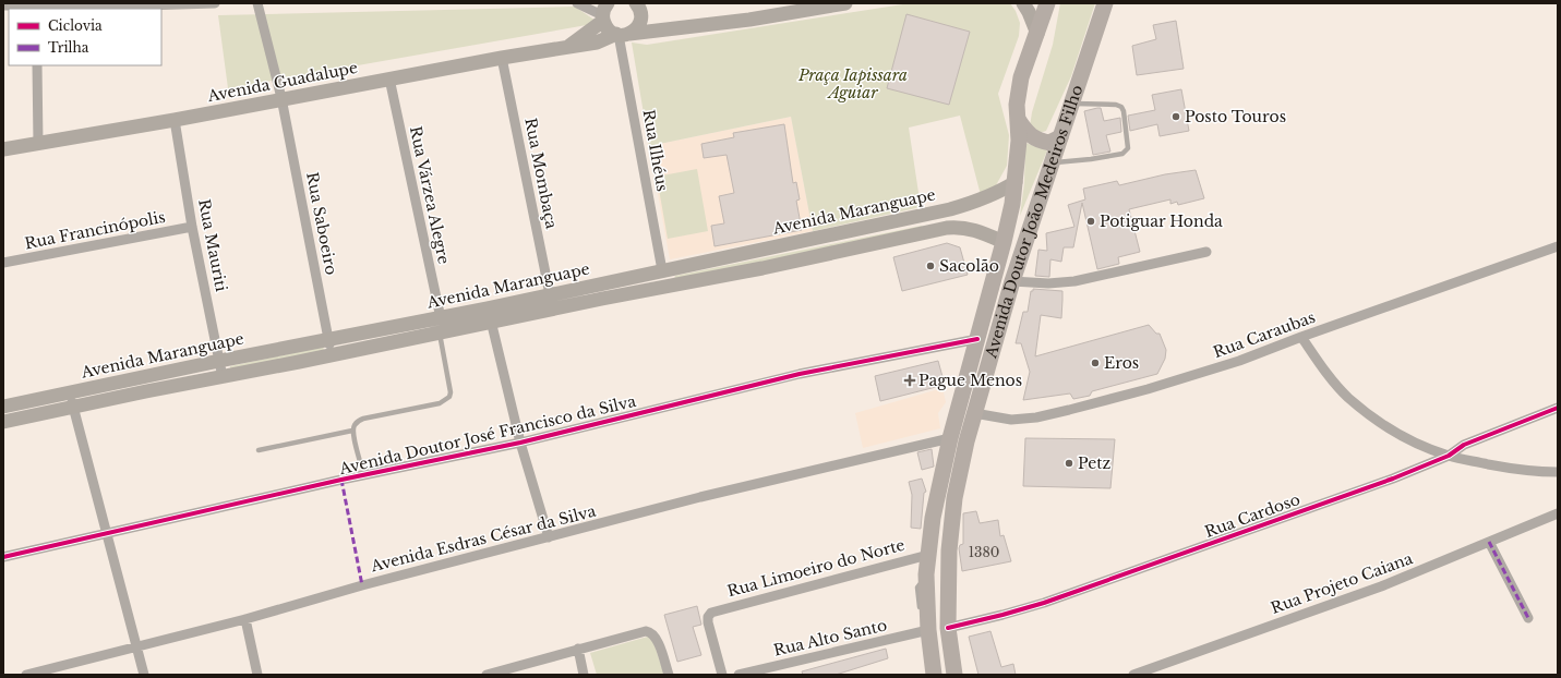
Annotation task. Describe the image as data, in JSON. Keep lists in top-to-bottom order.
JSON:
{
  "streets": {
    "main road": ["Avenida Guadalupe", "Avenida Maranguape", "Avenida Doutor João Medeiros Filho"],
    "street": [
      "Rua Ilhéus",
      "Rua Mombaça",
      "Rua Várzea Alegre",
      "Rua Saboeiro",
      "Rua Francinópolis",
      "Rua Mauriti",
      "Rua Caraubas",
      "Avenida Doutor José Francisco da Silva",
      "Rua Cardoso",
      "Avenida Esdras César da Silva",
      "Rua Limoeiro do Norte",
      "Rua Projeto Caiana",
      "Rua Alto Santo"
    ]
  },
  "crossings": [
    ["Avenida Guadalupe", "Rua Ilhéus"],
    ["Avenida Guadalupe", "Rua Mombaça"],
    ["Avenida Guadalupe", "Rua Várzea Alegre"],
    ["Avenida Guadalupe", "Rua Saboeiro"],
    ["Avenida Guadalupe", "Rua Mauriti"],
    ["Rua Ilhéus", "Avenida Maranguape"],
    ["Rua Mombaça", "Avenida Maranguape"],
    ["Rua Várzea Alegre", "Avenida Maranguape"],
    ["Avenida Maranguape", "Avenida Doutor João Medeiros Filho"],
    ["Avenida Maranguape", "Rua Saboeiro"],
    ["Avenida Maranguape", "Rua Mauriti"],
    ["Avenida Doutor João Medeiros Filho", "Rua Caraubas"],
    ["Avenida Doutor João Medeiros Filho", "Avenida Doutor José Francisco da Silva"],
    ["Avenida Doutor João Medeiros Filho", "Rua Cardoso"],
    ["Avenida Doutor João Medeiros Filho", "Avenida Esdras César da Silva"],
    ["Avenida Doutor João Medeiros Filho", "Rua Limoeiro do Norte"],
    ["Avenida Doutor João Medeiros Filho", "Rua Alto Santo"],
    ["Rua Francinópolis", "Rua Mauriti"]
  ],
  "parks": ["Praça Iapissara Aguiar"],
  "places": {
    "other": [
      "Posto Touros",
      "Potiguar Honda",
      "Sacolão",
      "Eros",
      "Petz"
    ],
    "health": ["Pague Menos"]
  },
  "house_numbers": ["1380"],
  "legend": ["Ciclovia", "Trilha"]
}
